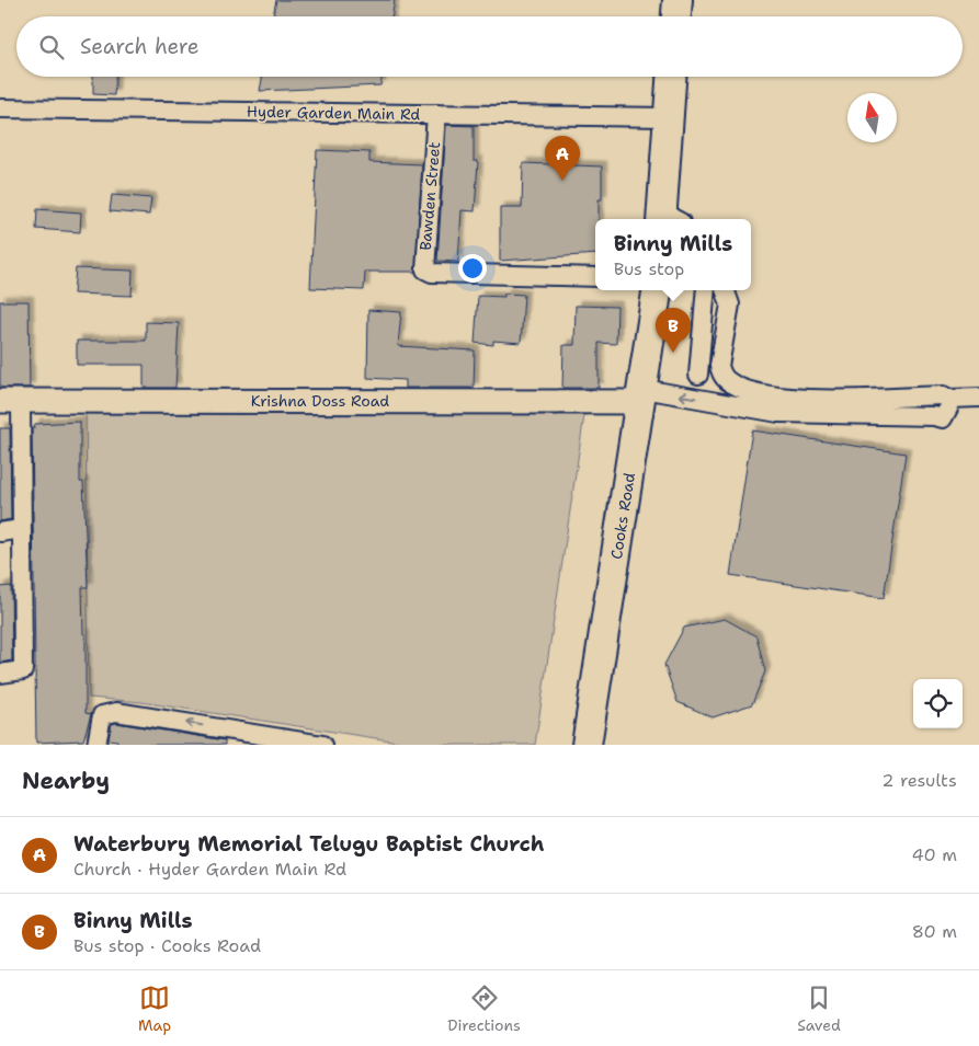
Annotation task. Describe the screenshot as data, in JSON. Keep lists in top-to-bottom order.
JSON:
{
  "streets": {
    "main road": ["Cooks Road"],
    "street": ["Hyder Garden Main Rd", "Bawden Street", "Krishna Doss Road"]
  },
  "crossings": [
    ["Hyder Garden Main Rd", "Bawden Street"],
    ["Krishna Doss Road", "Cooks Road"]
  ],
  "north": "top",
  "page": {
    "search": "Search here",
    "pins": ["A", "B"],
    "popup": ["Binny Mills", "Bus stop"],
    "heading": ["Nearby", "2 results"],
    "list": [
      {
        "mark": "A",
        "name": "Waterbury Memorial Telugu Baptist Church",
        "note": "Church · Hyder Garden Main Rd",
        "value": "40 m"
      },
      {
        "mark": "B",
        "name": "Binny Mills",
        "note": "Bus stop · Cooks Road",
        "value": "80 m"
      }
    ],
    "nav": ["Map", "Directions", "Saved"]
  }
}
